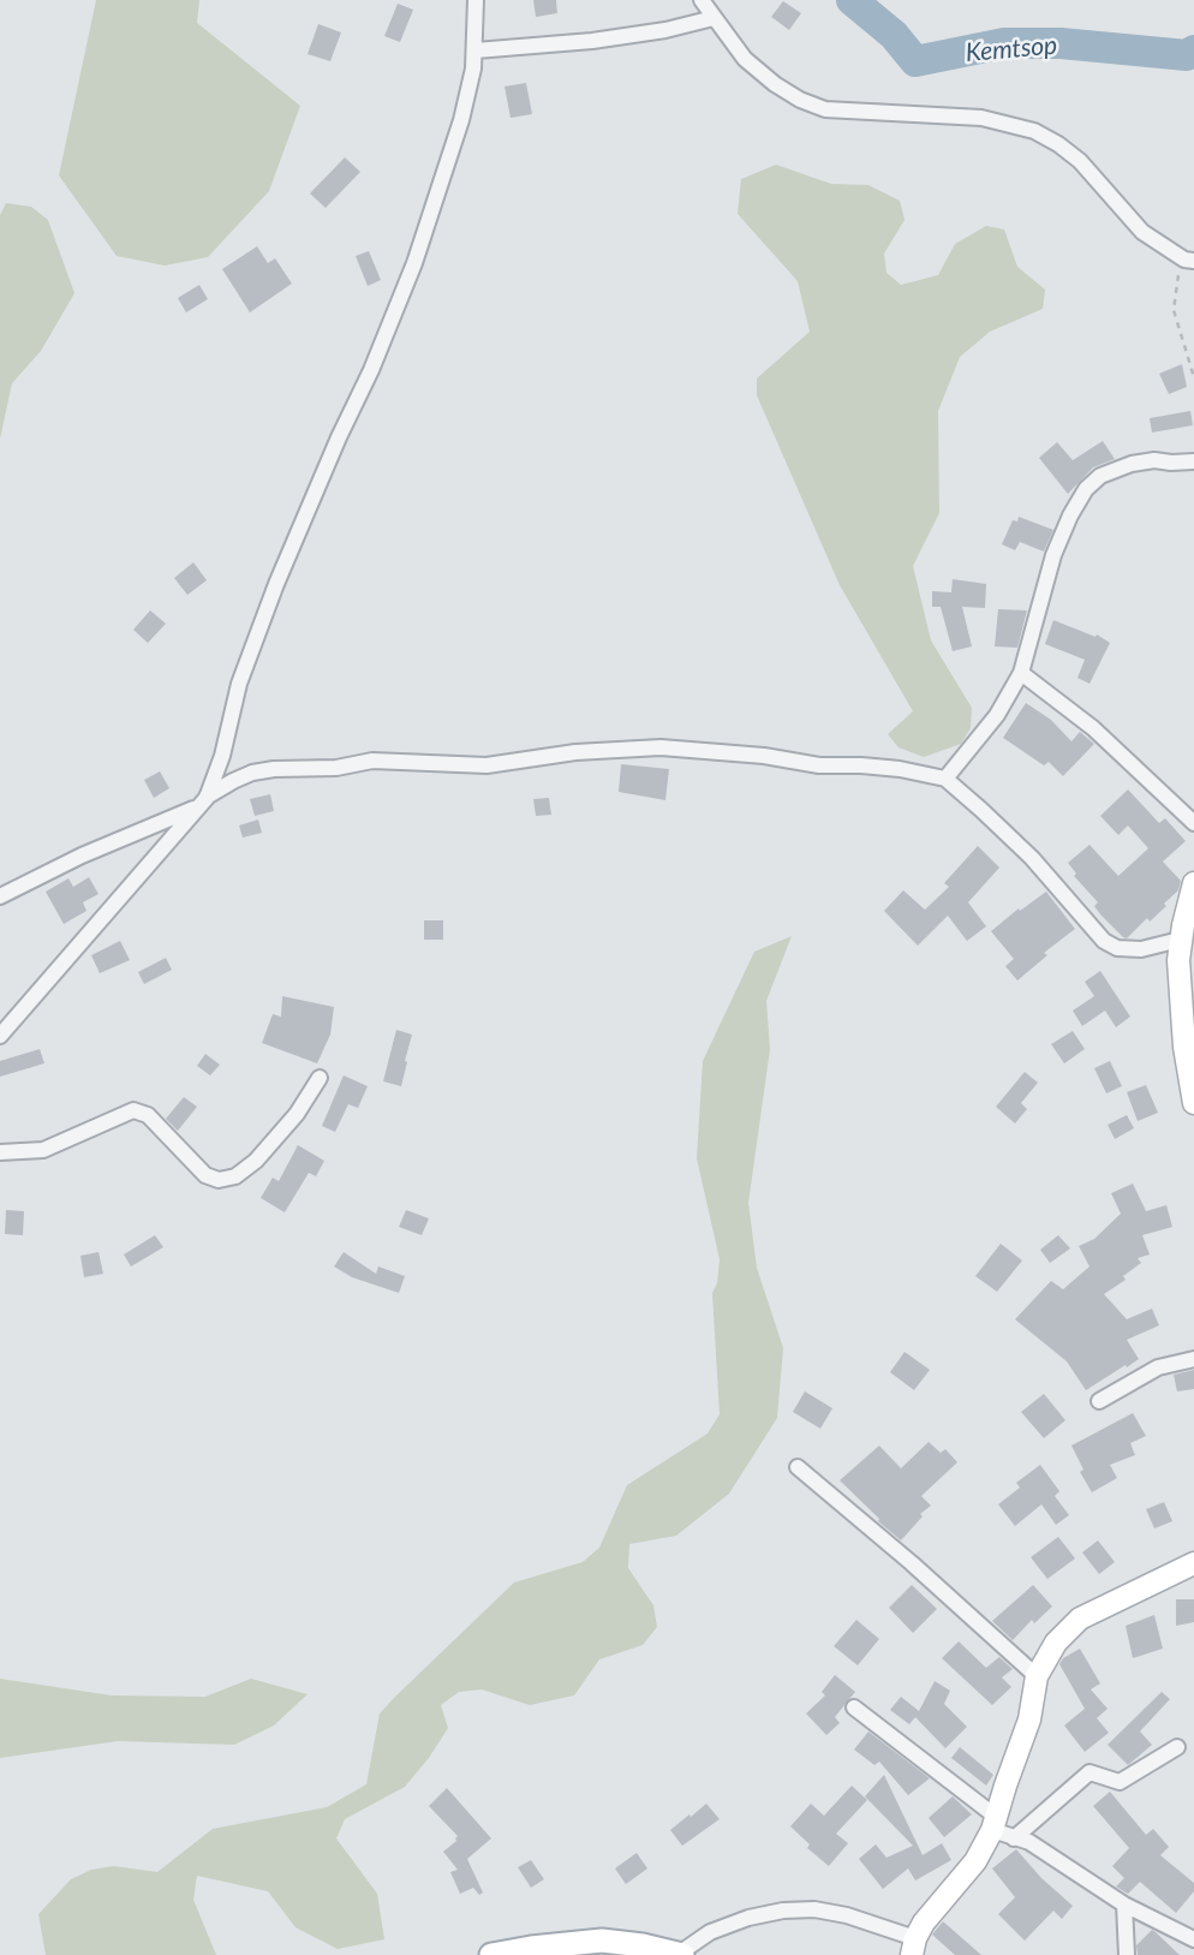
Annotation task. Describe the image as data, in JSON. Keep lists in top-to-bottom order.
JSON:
{
  "water": ["Kemtsop"]
}
